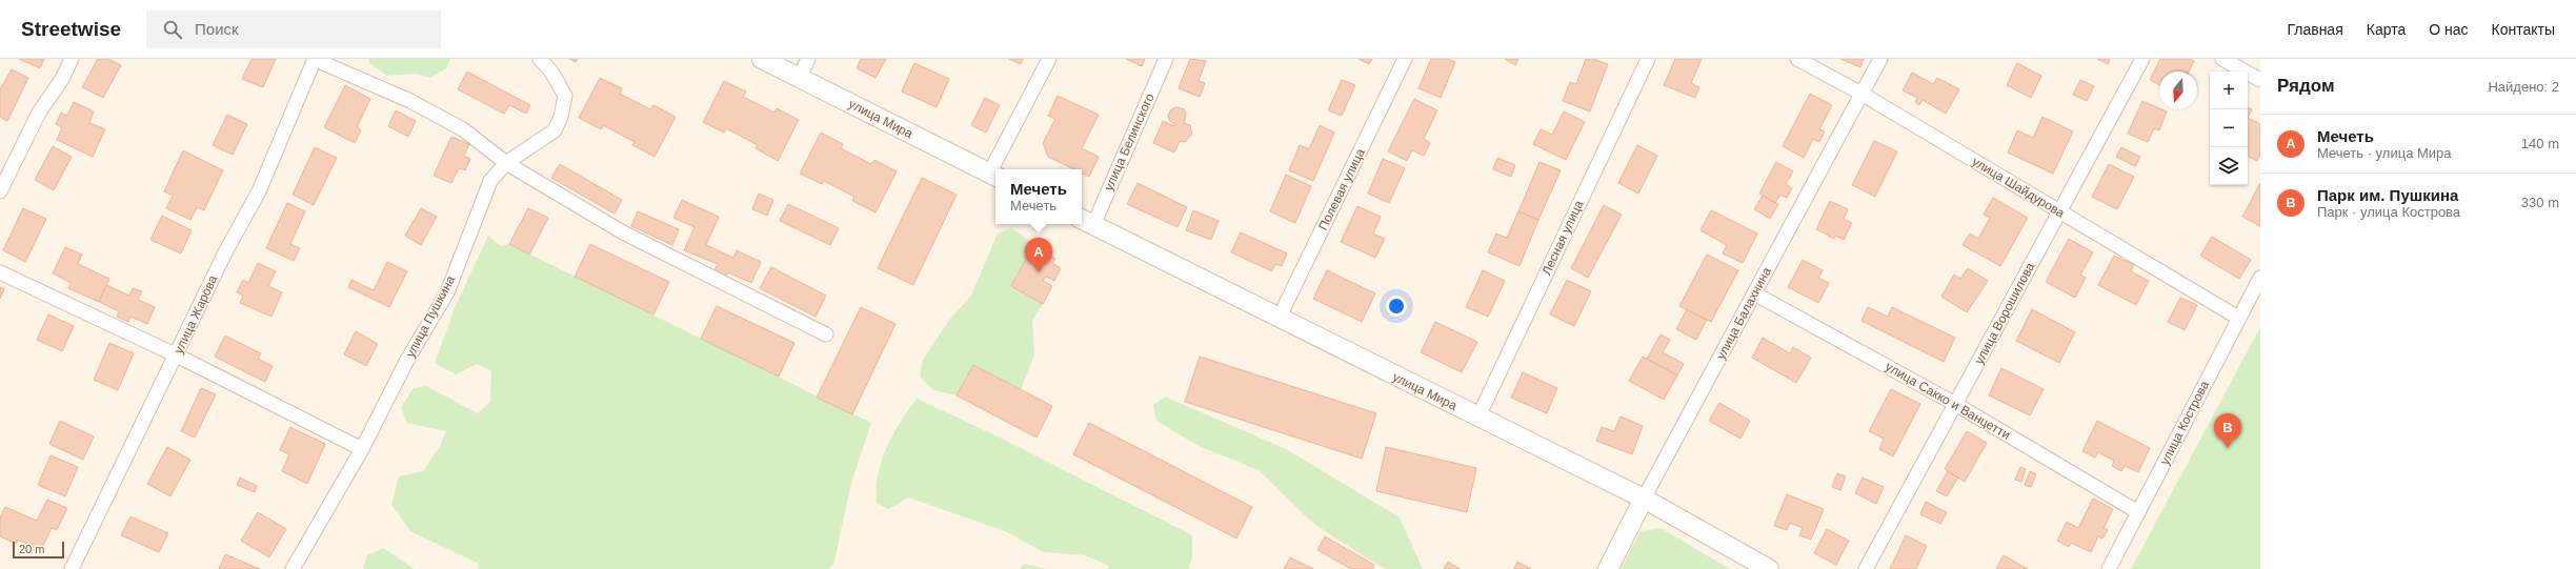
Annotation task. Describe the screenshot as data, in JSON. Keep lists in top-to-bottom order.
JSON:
{
  "streets": {
    "street": [
      "улица Мира",
      "улица Белинского",
      "улица Шайдурова",
      "Полевая улица",
      "Лесная улица",
      "улица Балахнина",
      "улица Ворошилова",
      "улица Жарова",
      "улица Пушкина",
      "улица Сакко и Ванцетти",
      "улица Кострова"
    ]
  },
  "crossings": [
    ["улица Мира", "улица Белинского"],
    ["улица Мира", "Полевая улица"],
    ["улица Мира", "Лесная улица"],
    ["улица Мира", "улица Балахнина"],
    ["улица Шайдурова", "улица Балахнина"],
    ["улица Шайдурова", "улица Ворошилова"],
    ["улица Шайдурова", "улица Кострова"],
    ["улица Балахнина", "улица Сакко и Ванцетти"],
    ["улица Ворошилова", "улица Сакко и Ванцетти"],
    ["улица Сакко и Ванцетти", "улица Кострова"]
  ],
  "scale_bar": "20 m",
  "north": "bottom",
  "page": {
    "header": "Streetwise",
    "search": "Поиск",
    "nav": [
      "Главная",
      "Карта",
      "О нас",
      "Контакты"
    ],
    "heading": ["Рядом", "Найдено: 2"],
    "map_buttons": ["+", "−"],
    "list": [
      {
        "mark": "A",
        "name": "Мечеть",
        "note": "Мечеть · улица Мира",
        "value": "140 m"
      },
      {
        "mark": "B",
        "name": "Парк им. Пушкина",
        "note": "Парк · улица Кострова",
        "value": "330 m"
      }
    ],
    "popup": ["Мечеть", "Мечеть"],
    "pins": ["A", "B"],
    "scale": "20 m"
  }
}
